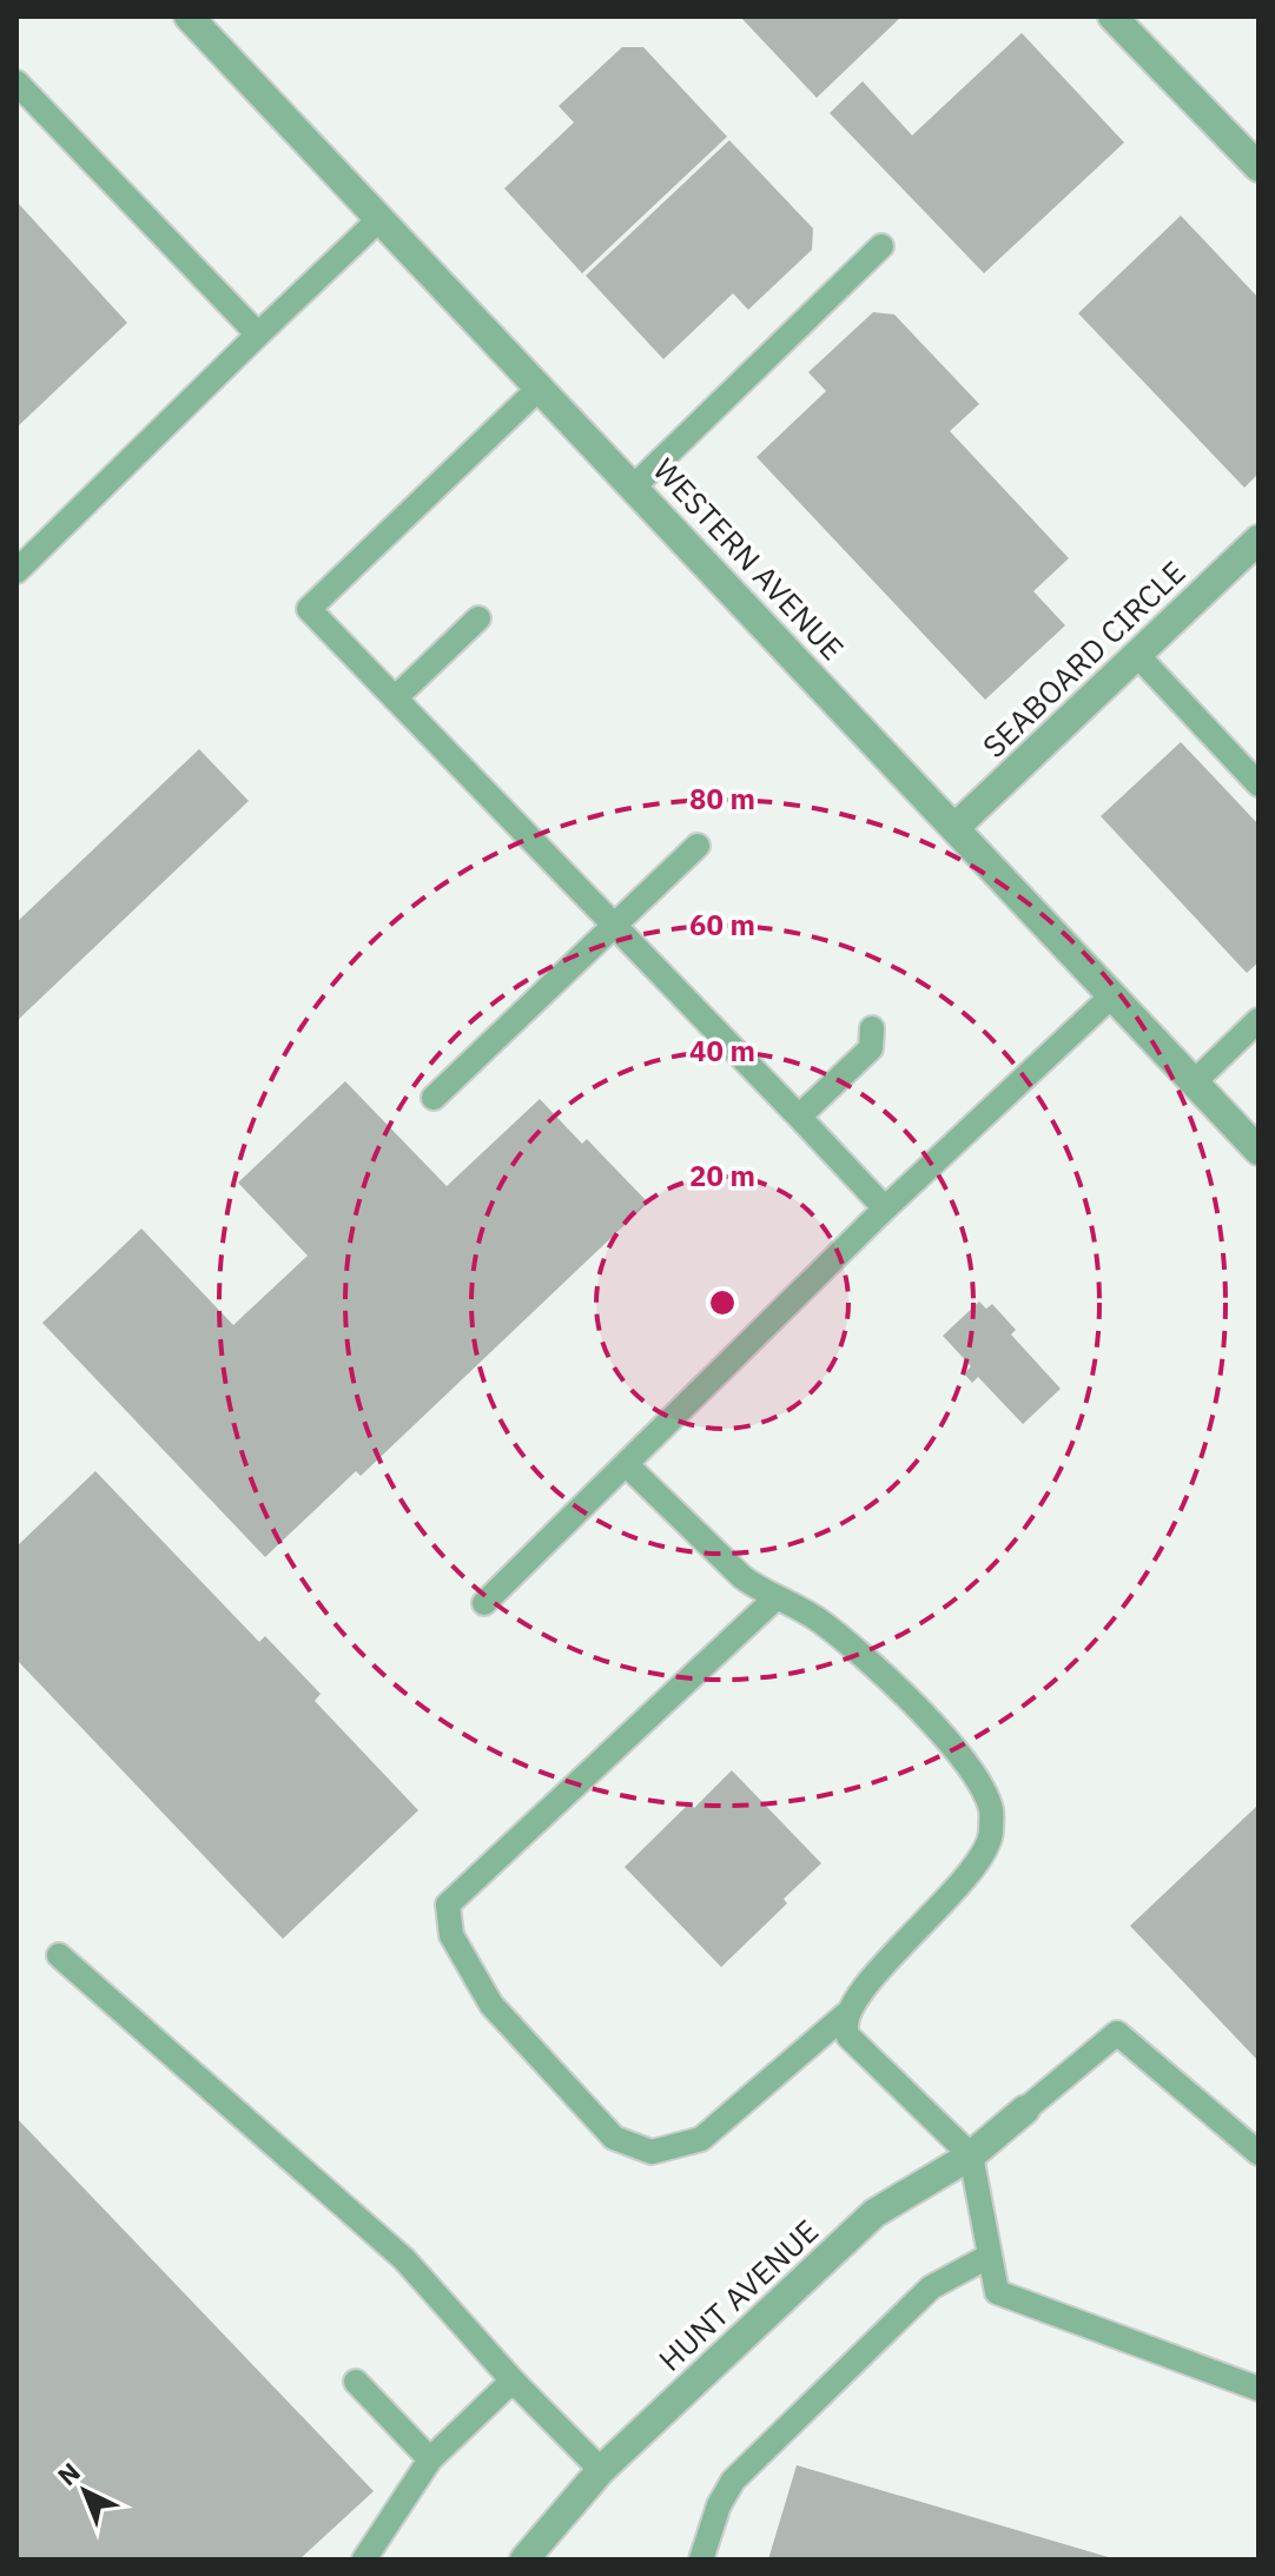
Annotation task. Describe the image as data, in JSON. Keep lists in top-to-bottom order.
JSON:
{
  "streets": {
    "street": ["WESTERN AVENUE", "SEABOARD CIRCLE", "HUNT AVENUE"]
  },
  "crossings": [
    ["WESTERN AVENUE", "SEABOARD CIRCLE"]
  ],
  "north": "top left",
  "rings": [
    "80 m",
    "60 m",
    "40 m",
    "20 m"
  ]
}
